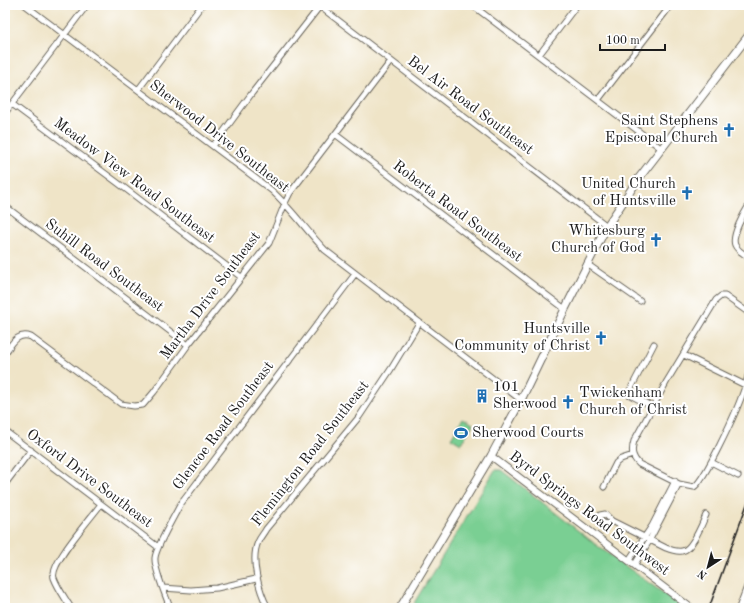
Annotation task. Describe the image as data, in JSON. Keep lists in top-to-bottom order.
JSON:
{
  "streets": {
    "street": [
      "Bel Air Road Southeast",
      "Sherwood Drive Southeast",
      "Meadow View Road Southeast",
      "Roberta Road Southeast",
      "Suhill Road Southeast",
      "Martha Drive Southeast",
      "Glencoe Road Southeast",
      "Flemington Road Southeast",
      "Oxford Drive Southeast",
      "Byrd Springs Road Southwest"
    ]
  },
  "crossings": [
    ["Bel Air Road Southeast", "Martha Drive Southeast"],
    ["Sherwood Drive Southeast", "Martha Drive Southeast"],
    ["Sherwood Drive Southeast", "Glencoe Road Southeast"],
    ["Sherwood Drive Southeast", "Flemington Road Southeast"],
    ["Meadow View Road Southeast", "Martha Drive Southeast"],
    ["Roberta Road Southeast", "Martha Drive Southeast"],
    ["Suhill Road Southeast", "Martha Drive Southeast"],
    ["Glencoe Road Southeast", "Oxford Drive Southeast"]
  ],
  "places": {
    "church": [
      "Saint Stephens Episcopal Church",
      "United Church of Huntsville",
      "Whitesburg Church of God",
      "Huntsville Community of Christ",
      "Twickenham Church of Christ"
    ],
    "building": ["101 Sherwood"],
    "sports": ["Sherwood Courts"]
  },
  "scale_bar": "100 m",
  "north": "bottom left"
}
